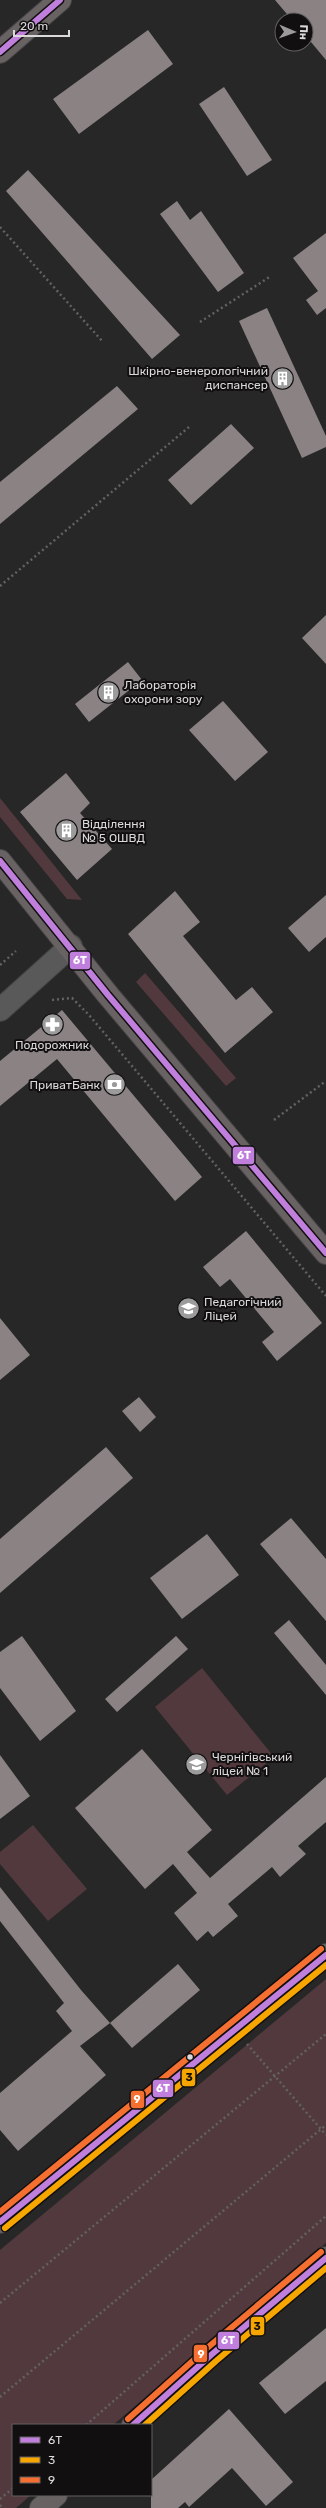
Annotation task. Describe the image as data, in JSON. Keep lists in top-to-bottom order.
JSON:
{
  "places": {
    "building": ["Шкірно-венерологічний диспансер", "Лабораторія охорони зору", "Відділення № 5 ОШВД"],
    "pharmacy": ["Подорожник"],
    "bank": ["ПриватБанк"],
    "school or university": ["Педагогічний Ліцей", "Чернігівський ліцей № 1"]
  },
  "lines": ["transit line 6Т", "transit line 9", "transit line 3"],
  "legend": ["6Т", "3", "9"],
  "scale_bar": "20 m",
  "north": "right"
}
